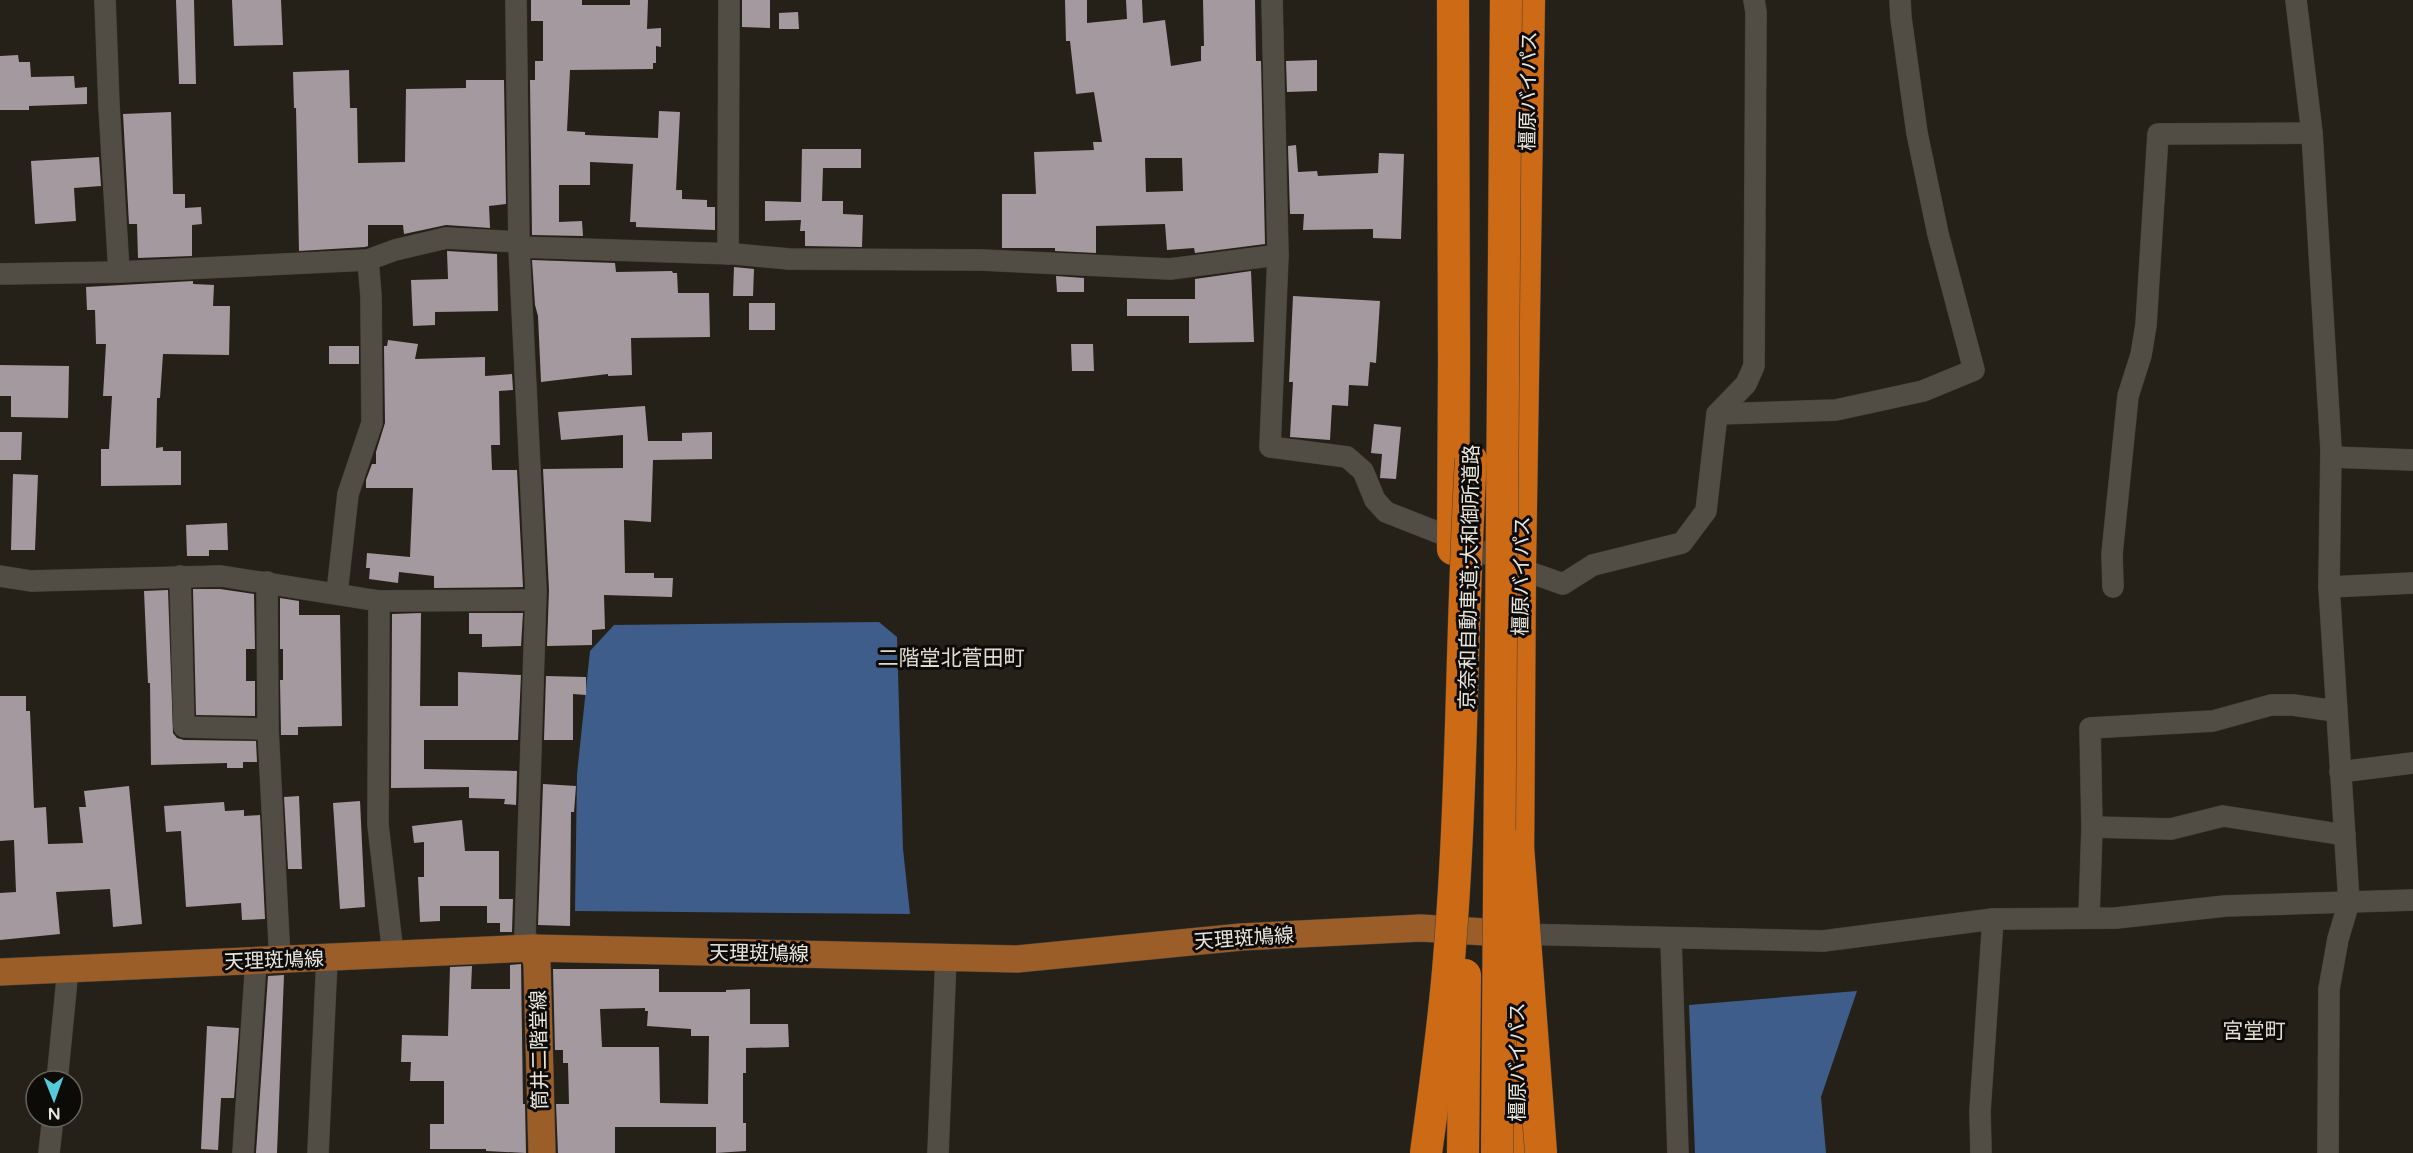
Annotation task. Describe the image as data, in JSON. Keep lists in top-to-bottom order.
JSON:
{
  "streets": {
    "highway": ["橿原バイパス", "京奈和自動車道;大和御所道路"],
    "main road": ["天理斑鳩線", "筒井二階堂線"]
  },
  "crossings": [
    ["橿原バイパス", "天理斑鳩線"],
    ["天理斑鳩線", "筒井二階堂線"]
  ],
  "districts": ["二階堂北菅田町", "宮堂町"],
  "north": "bottom"
}
